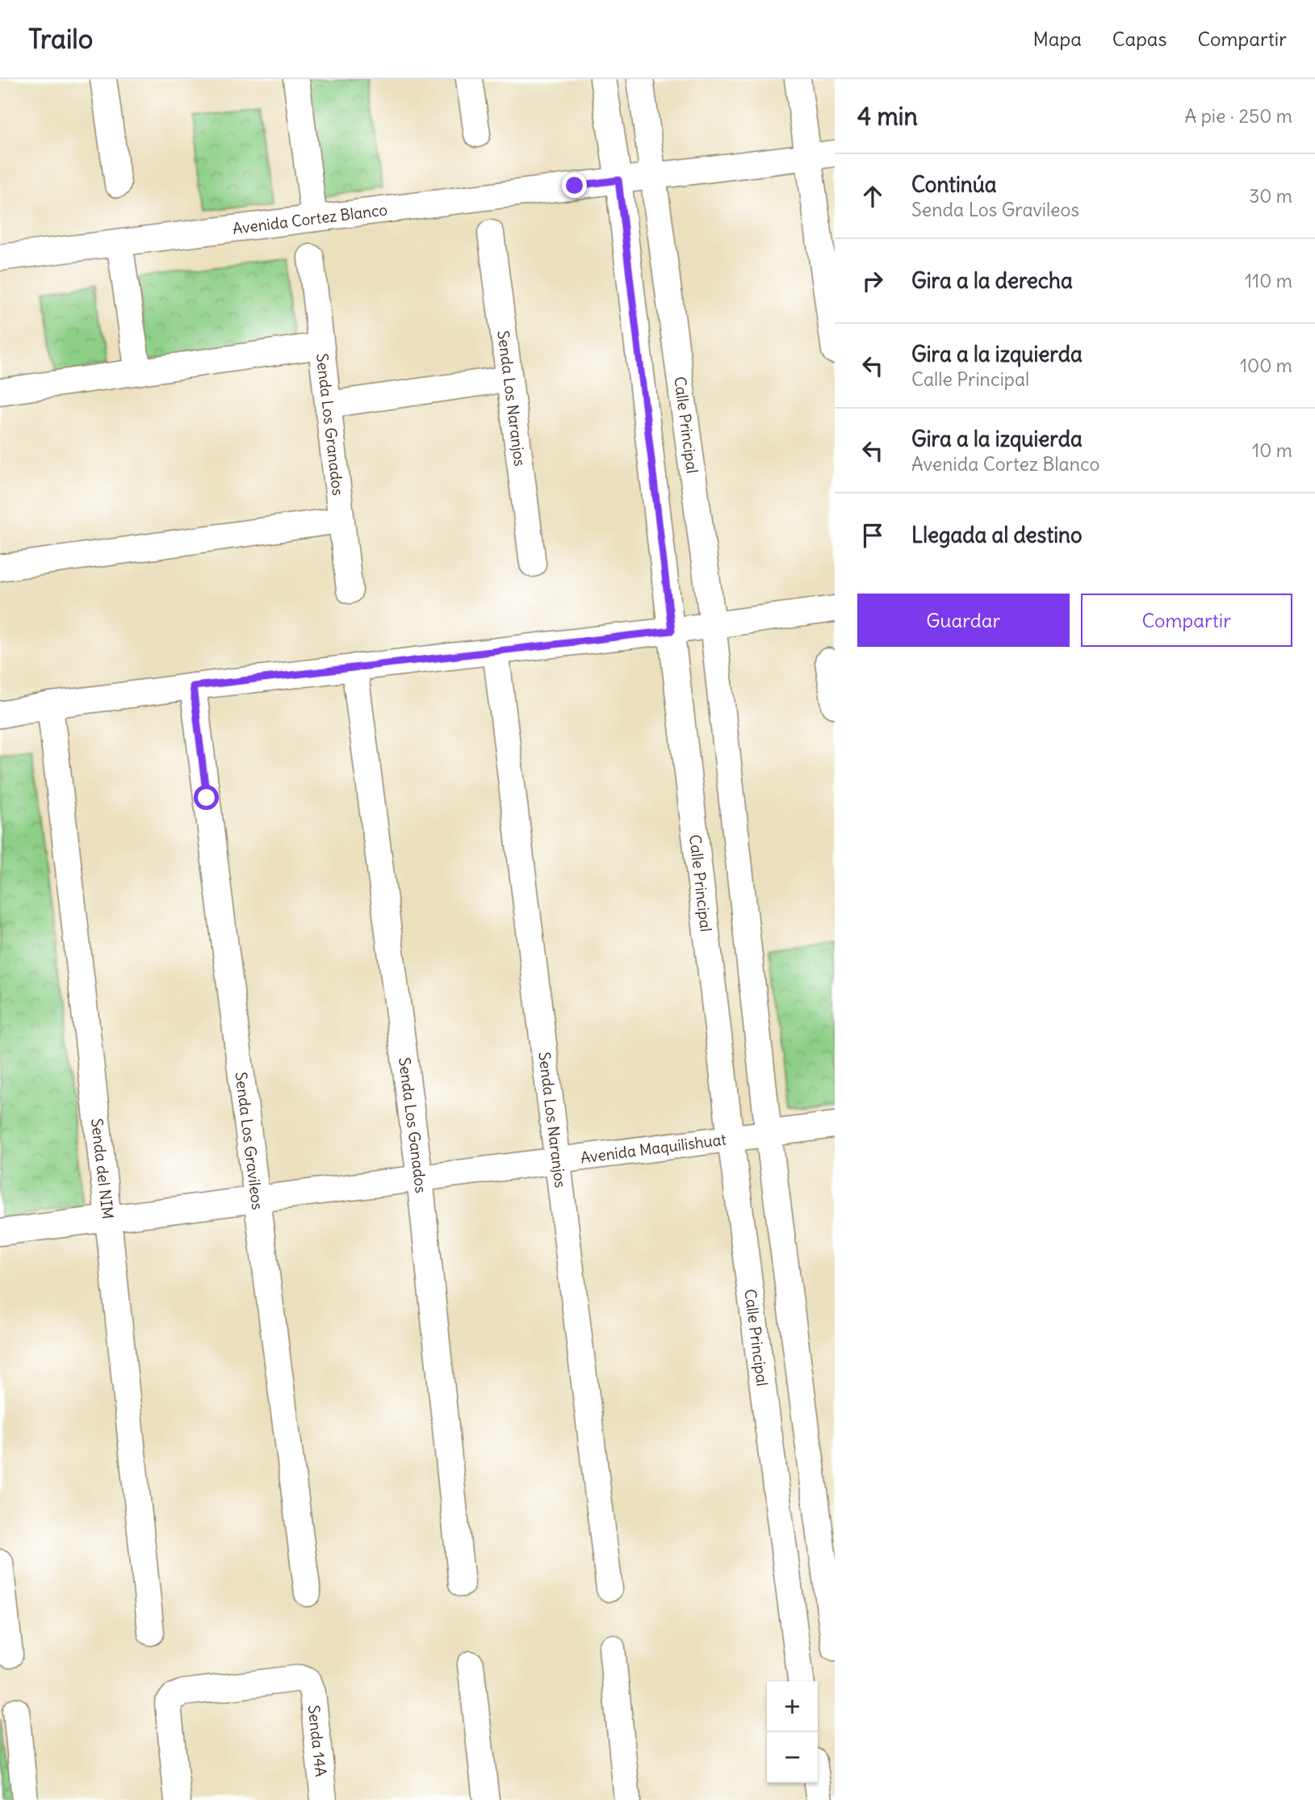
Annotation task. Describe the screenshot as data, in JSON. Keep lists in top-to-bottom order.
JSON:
{
  "streets": {
    "street": [
      "Avenida Cortez Blanco",
      "Senda Los Naranjos",
      "Senda Los Granados",
      "Calle Principal",
      "Senda Los Ganados",
      "Senda Los Gravileos",
      "Avenida Maquilishuat",
      "Senda del NIM",
      "Senda 14A"
    ]
  },
  "crossings": [
    ["Avenida Cortez Blanco", "Calle Principal"],
    ["Senda Los Naranjos", "Avenida Maquilishuat"],
    ["Calle Principal", "Avenida Maquilishuat"],
    ["Senda Los Ganados", "Avenida Maquilishuat"],
    ["Senda Los Gravileos", "Avenida Maquilishuat"],
    ["Avenida Maquilishuat", "Senda del NIM"]
  ],
  "page": {
    "header": "Trailo",
    "nav": ["Mapa", "Capas", "Compartir"],
    "heading": ["4 min", "A pie · 250 m"],
    "list": [
      ["Continúa", "Senda Los Gravileos", "30 m"],
      ["Gira a la derecha", "110 m"],
      ["Gira a la izquierda", "Calle Principal", "100 m"],
      ["Gira a la izquierda", "Avenida Cortez Blanco", "10 m"],
      "Llegada al destino"
    ],
    "buttons": ["Guardar", "Compartir"],
    "map_buttons": ["+", "−"]
  }
}
